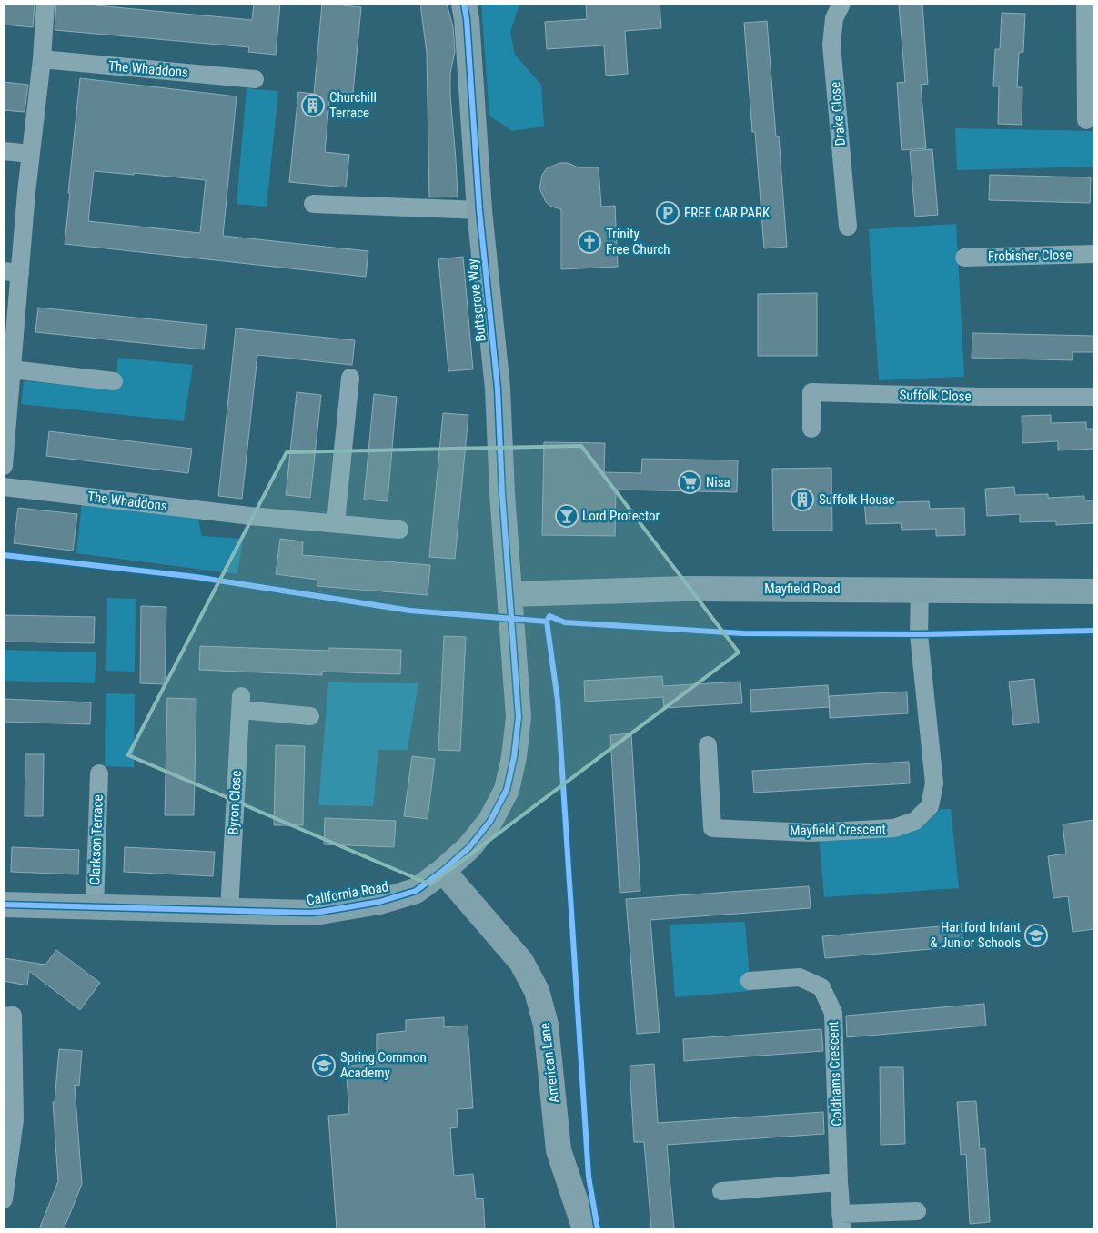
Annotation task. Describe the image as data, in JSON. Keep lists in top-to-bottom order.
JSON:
{
  "streets": {
    "street": [
      "The Whaddons",
      "Drake Close",
      "Frobisher Close",
      "Buttsgrove Way",
      "Suffolk Close",
      "Mayfield Road",
      "Byron Close",
      "Mayfield Crescent",
      "Clarkson Terrace",
      "California Road",
      "American Lane",
      "Coldhams Crescent"
    ]
  },
  "crossings": [
    ["Buttsgrove Way", "Mayfield Road"],
    ["Buttsgrove Way", "California Road"],
    ["Mayfield Road", "Mayfield Crescent"],
    ["Mayfield Road", "California Road"],
    ["Byron Close", "California Road"],
    ["Clarkson Terrace", "California Road"],
    ["California Road", "American Lane"]
  ],
  "places": {
    "building": ["Churchill Terrace", "Suffolk House"],
    "parking": ["FREE CAR PARK"],
    "church": ["Trinity Free Church"],
    "supermarket": ["Nisa"],
    "bar": ["Lord Protector"],
    "school or university": ["Hartford Infant & Junior Schools", "Spring Common Academy"]
  }
}
